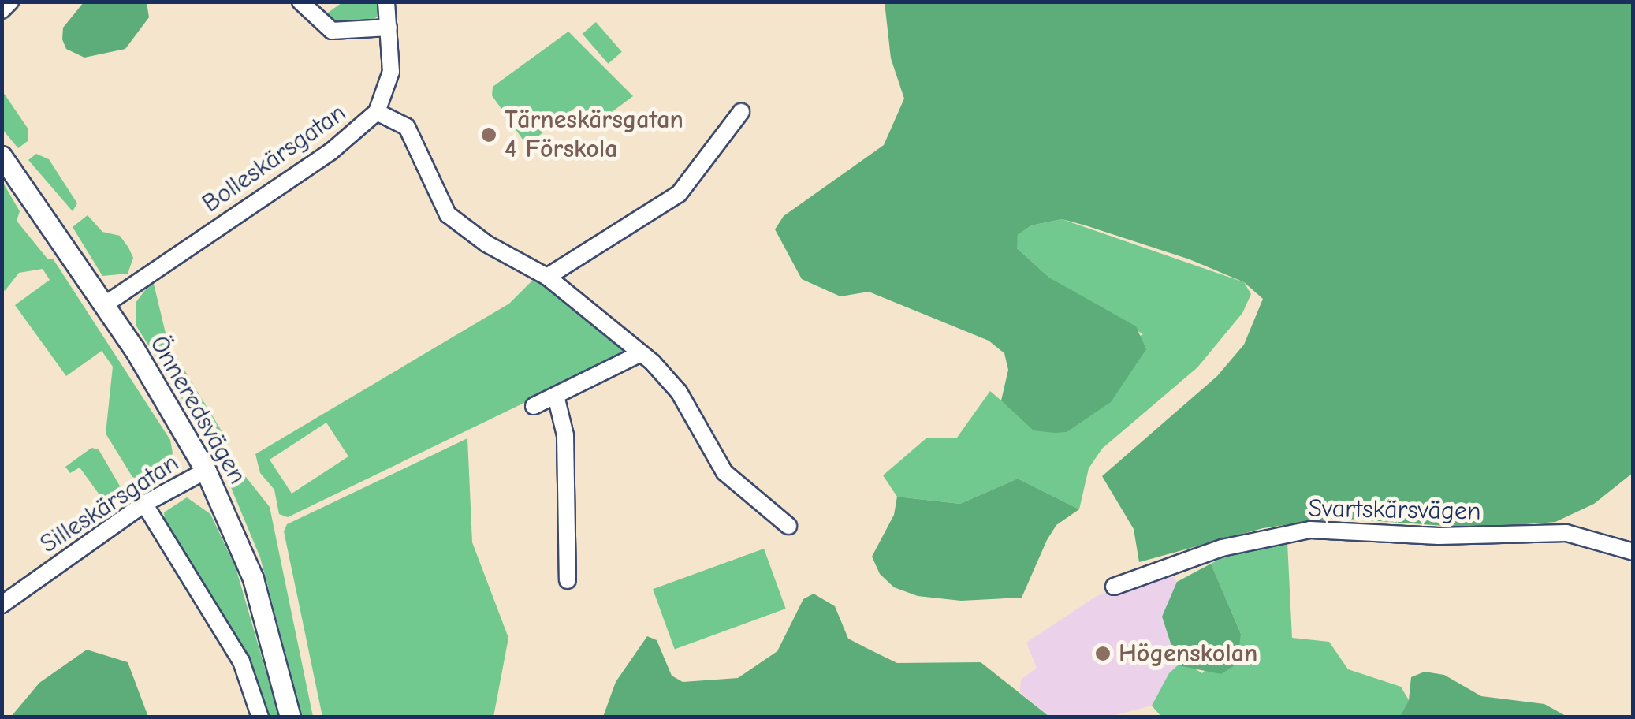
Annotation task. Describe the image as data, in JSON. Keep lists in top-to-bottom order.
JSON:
{
  "streets": {
    "street": [
      "Bolleskärsgatan",
      "Önneredsvägen",
      "Silleskärsgatan",
      "Svartskärsvägen"
    ]
  },
  "crossings": [
    ["Bolleskärsgatan", "Önneredsvägen"],
    ["Önneredsvägen", "Silleskärsgatan"]
  ],
  "places": ["Tärneskärsgatan 4 Förskola", "Högenskolan"]
}
